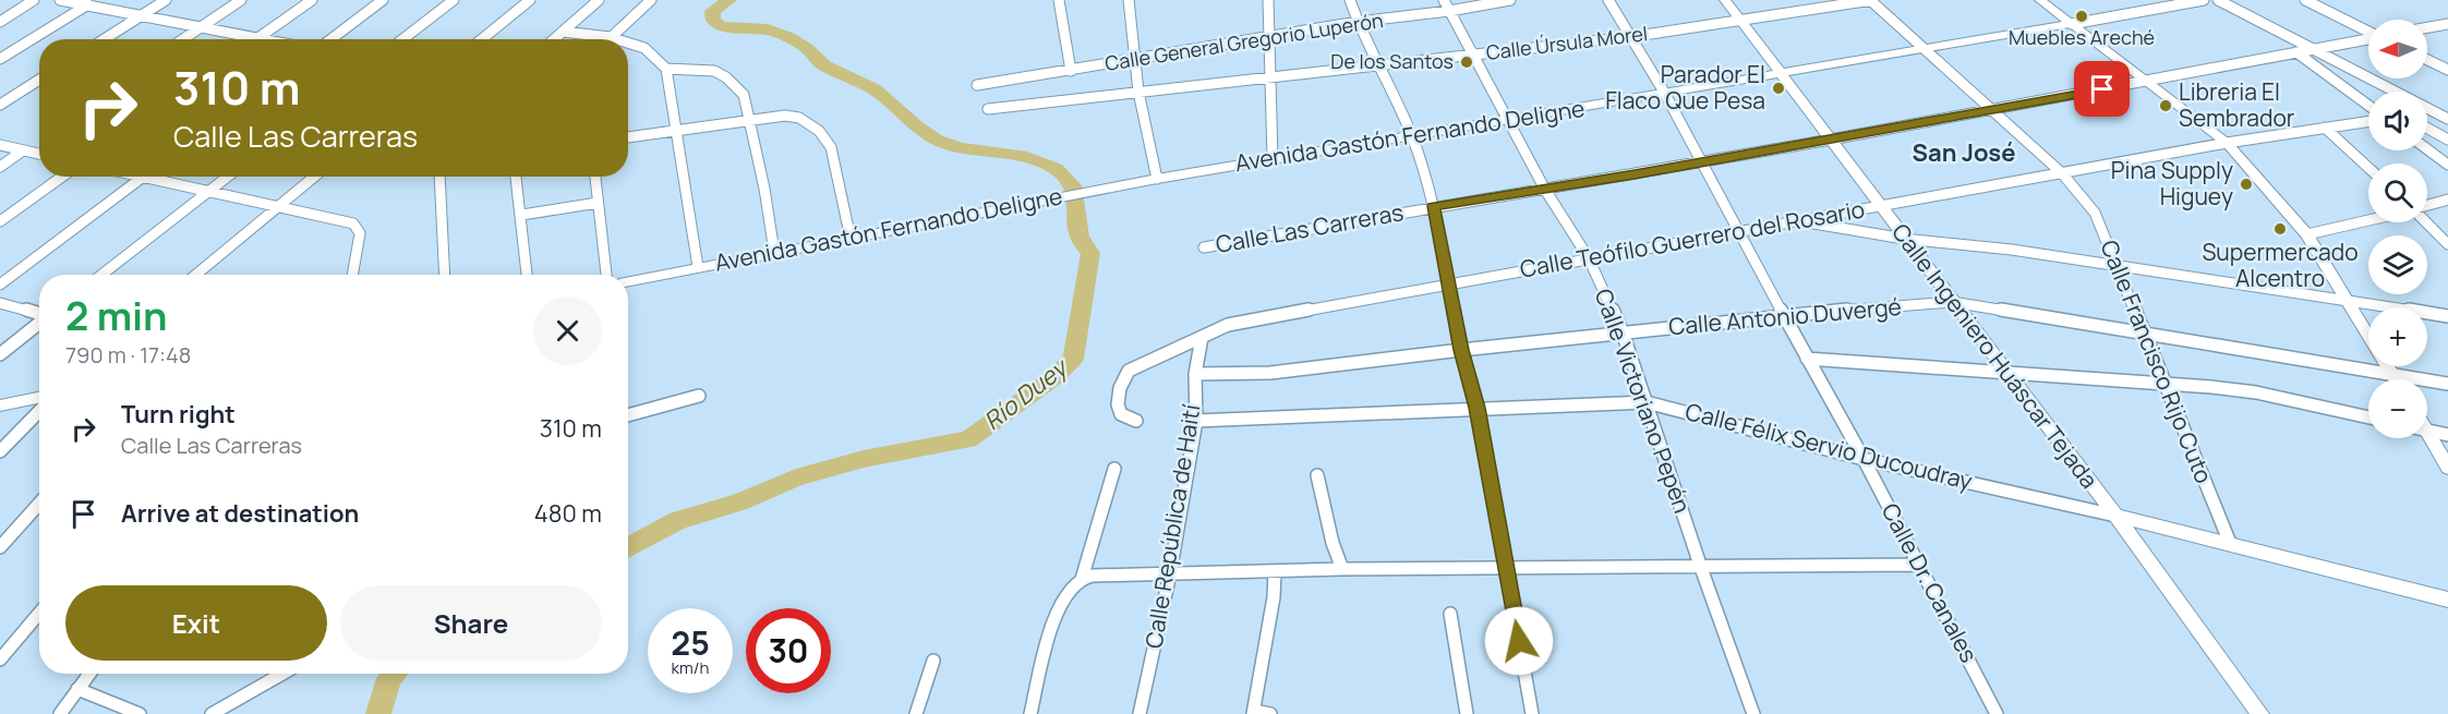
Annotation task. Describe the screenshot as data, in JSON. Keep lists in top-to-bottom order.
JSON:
{
  "streets": {
    "main road": ["Avenida Gastón Fernando Deligne", "Calle Ingeniero Huáscar Tejada", "Calle Félix Servio Ducoudray"],
    "street": [
      "Calle General Gregorio Luperón",
      "Calle Úrsula Morel",
      "Calle Las Carreras",
      "Calle Teófilo Guerrero del Rosario",
      "Calle Antonio Duvergé",
      "Calle Francisco Rijo Cuto",
      "Calle Victoriano Pepén",
      "Calle República de Haití",
      "Calle Dr. Canales"
    ]
  },
  "crossings": [
    ["Calle General Gregorio Luperón", "Calle Victoriano Pepén"],
    ["Calle Úrsula Morel", "Calle Ingeniero Huáscar Tejada"],
    ["Calle Úrsula Morel", "Calle Francisco Rijo Cuto"],
    ["Calle Úrsula Morel", "Calle Victoriano Pepén"],
    ["Calle Úrsula Morel", "Calle Dr. Canales"],
    ["Avenida Gastón Fernando Deligne", "Calle Ingeniero Huáscar Tejada"],
    ["Avenida Gastón Fernando Deligne", "Calle Francisco Rijo Cuto"],
    ["Avenida Gastón Fernando Deligne", "Calle Victoriano Pepén"],
    ["Avenida Gastón Fernando Deligne", "Calle Dr. Canales"],
    ["Calle Las Carreras", "Calle Ingeniero Huáscar Tejada"],
    ["Calle Las Carreras", "Calle Francisco Rijo Cuto"],
    ["Calle Las Carreras", "Calle Victoriano Pepén"],
    ["Calle Las Carreras", "Calle Dr. Canales"],
    ["Calle Teófilo Guerrero del Rosario", "Calle Ingeniero Huáscar Tejada"],
    ["Calle Teófilo Guerrero del Rosario", "Calle Francisco Rijo Cuto"],
    ["Calle Teófilo Guerrero del Rosario", "Calle Victoriano Pepén"],
    ["Calle Teófilo Guerrero del Rosario", "Calle República de Haití"],
    ["Calle Teófilo Guerrero del Rosario", "Calle Dr. Canales"],
    ["Calle Antonio Duvergé", "Calle Ingeniero Huáscar Tejada"],
    ["Calle Antonio Duvergé", "Calle Francisco Rijo Cuto"],
    ["Calle Antonio Duvergé", "Calle Victoriano Pepén"],
    ["Calle Antonio Duvergé", "Calle República de Haití"],
    ["Calle Antonio Duvergé", "Calle Dr. Canales"],
    ["Calle Ingeniero Huáscar Tejada", "Calle Félix Servio Ducoudray"],
    ["Calle Francisco Rijo Cuto", "Calle Félix Servio Ducoudray"],
    ["Calle Victoriano Pepén", "Calle Félix Servio Ducoudray"],
    ["Calle Félix Servio Ducoudray", "Calle República de Haití"],
    ["Calle Félix Servio Ducoudray", "Calle Dr. Canales"]
  ],
  "districts": ["San José"],
  "water": ["Río Duey"],
  "places": [
    "Muebles Areché",
    "De los Santos",
    "Parador El Flaco Que Pesa",
    "Libreria El Sembrador",
    "Pina Supply Higuey",
    "Supermercado Alcentro"
  ],
  "north": "left",
  "page": {
    "map_buttons": ["+", "−"],
    "turn": ["310 m", "Calle Las Carreras"],
    "heading": ["2 min", "790 m · 17:48"],
    "list": [
      {
        "name": "Turn right",
        "note": "Calle Las Carreras",
        "value": "310 m"
      },
      {
        "name": "Arrive at destination",
        "value": "480 m"
      }
    ],
    "buttons": ["Exit", "Share"],
    "speed": "25 km/h",
    "limit": "30"
  }
}
